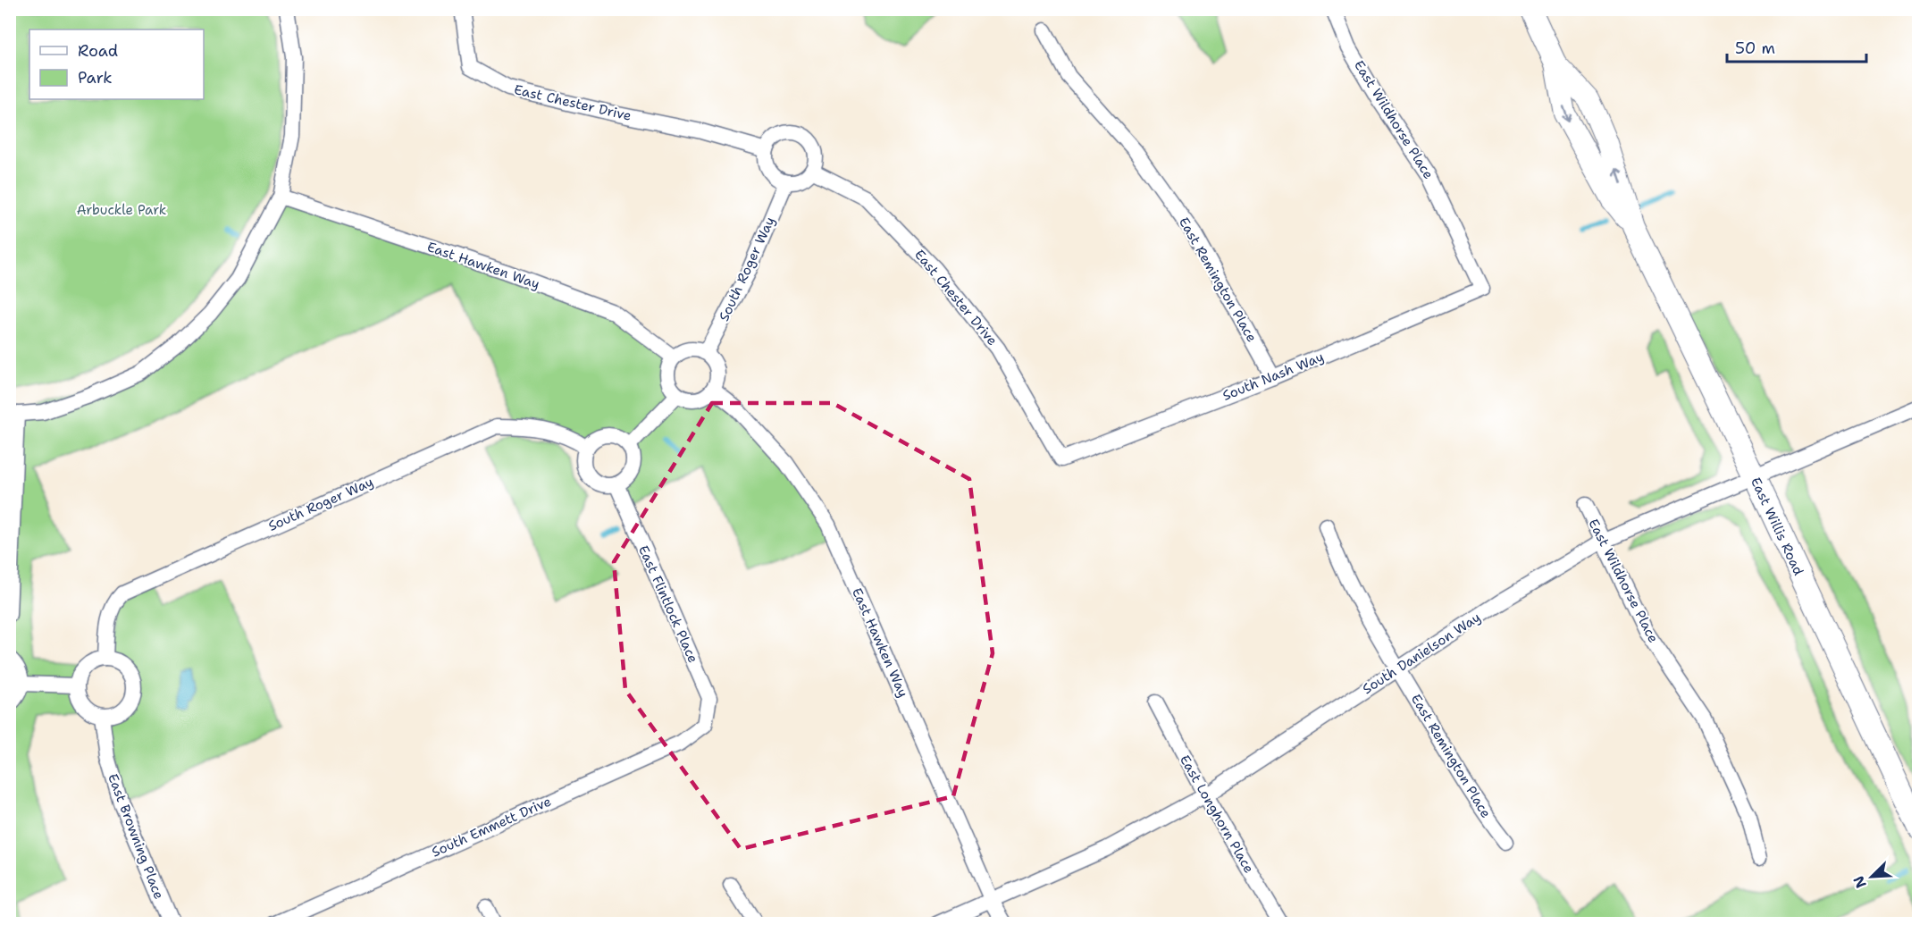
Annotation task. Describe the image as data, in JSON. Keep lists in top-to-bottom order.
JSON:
{
  "streets": {
    "street": [
      "East Chester Drive",
      "East Wildhorse Place",
      "East Hawken Way",
      "South Roger Way",
      "East Remington Place",
      "South Nash Way",
      "East Willis Road",
      "East Flintlock Place",
      "South Danielson Way",
      "East Longhorn Place",
      "South Emmett Drive",
      "East Browning Place"
    ]
  },
  "crossings": [
    ["East Chester Drive", "South Roger Way"],
    ["East Chester Drive", "South Nash Way"],
    ["East Wildhorse Place", "South Nash Way"],
    ["East Wildhorse Place", "South Danielson Way"],
    ["East Hawken Way", "South Roger Way"],
    ["East Hawken Way", "South Danielson Way"],
    ["South Roger Way", "East Flintlock Place"],
    ["South Roger Way", "East Browning Place"],
    ["East Remington Place", "South Nash Way"],
    ["East Remington Place", "South Danielson Way"],
    ["East Willis Road", "South Danielson Way"],
    ["East Flintlock Place", "South Emmett Drive"],
    ["South Danielson Way", "East Longhorn Place"]
  ],
  "parks": ["Arbuckle Park"],
  "legend": ["Road", "Park"],
  "scale_bar": "50 m",
  "north": "bottom left"
}
